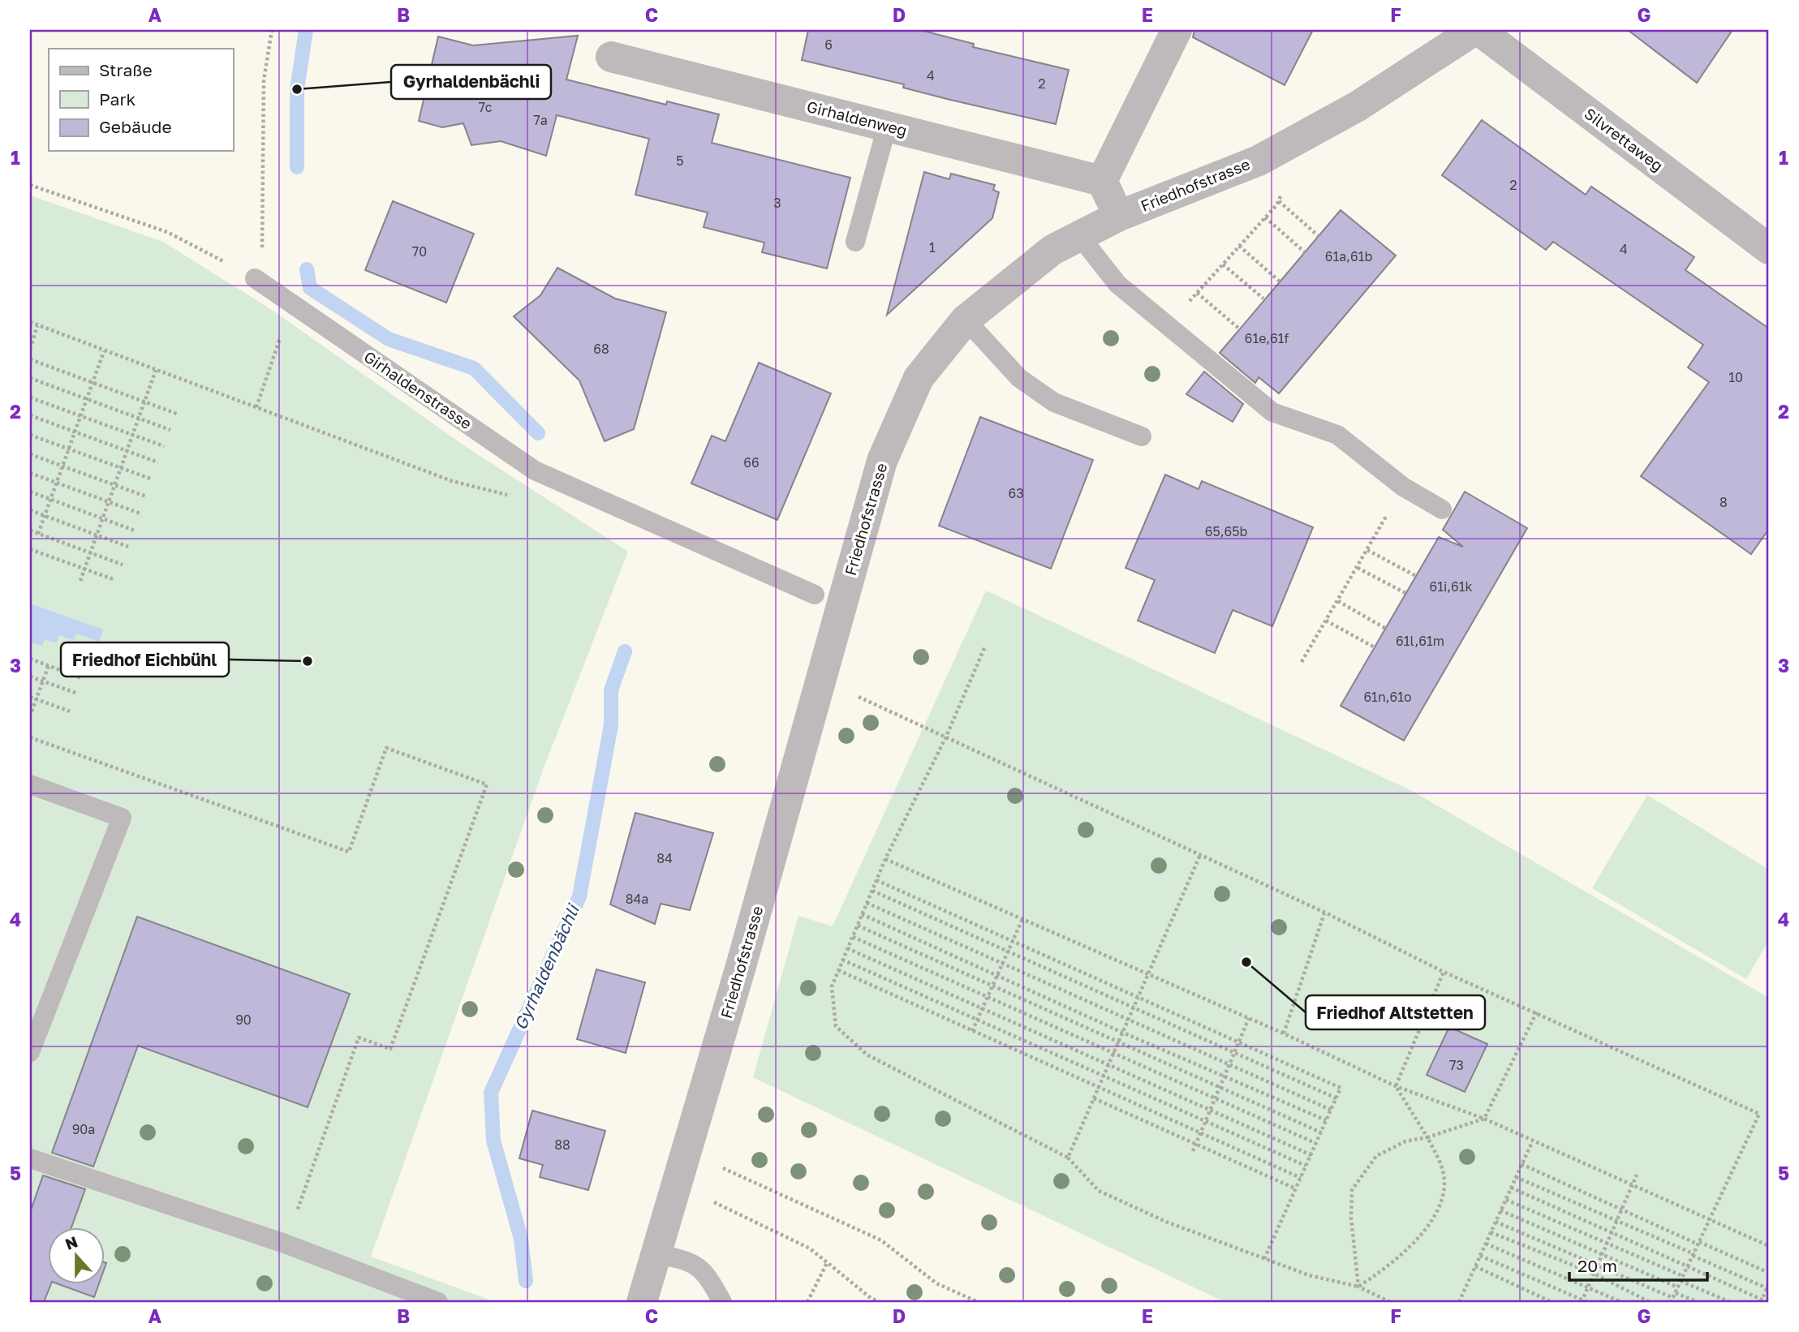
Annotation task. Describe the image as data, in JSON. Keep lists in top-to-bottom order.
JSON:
{
  "streets": {
    "street": ["Girhaldenweg", "Silvrettaweg", "Friedhofstrasse"],
    "lane": ["Girhaldenstrasse"]
  },
  "crossings": [
    ["Silvrettaweg", "Friedhofstrasse"]
  ],
  "water": ["Gyrhaldenbächli"],
  "places": ["Gyrhaldenbächli", "Friedhof Eichbühl", "Friedhof Altstetten"],
  "house_numbers": [
    "6",
    "4",
    "2",
    "7c",
    "7a",
    "5",
    "2",
    "3",
    "1",
    "4",
    "70",
    "61a,61b",
    "61e,61f",
    "68",
    "10",
    "66",
    "63",
    "8",
    "65,65b",
    "61i,61k",
    "61l,61m",
    "61n,61o",
    "84",
    "84a",
    "90",
    "73",
    "90a",
    "88"
  ],
  "legend": ["Straße", "Park", "Gebäude"],
  "scale_bar": "20 m",
  "north": "top",
  "grid": {
    "columns": [
      "A",
      "B",
      "C",
      "D",
      "E",
      "F",
      "G"
    ],
    "rows": [
      "1",
      "2",
      "3",
      "4",
      "5"
    ]
  }
}
